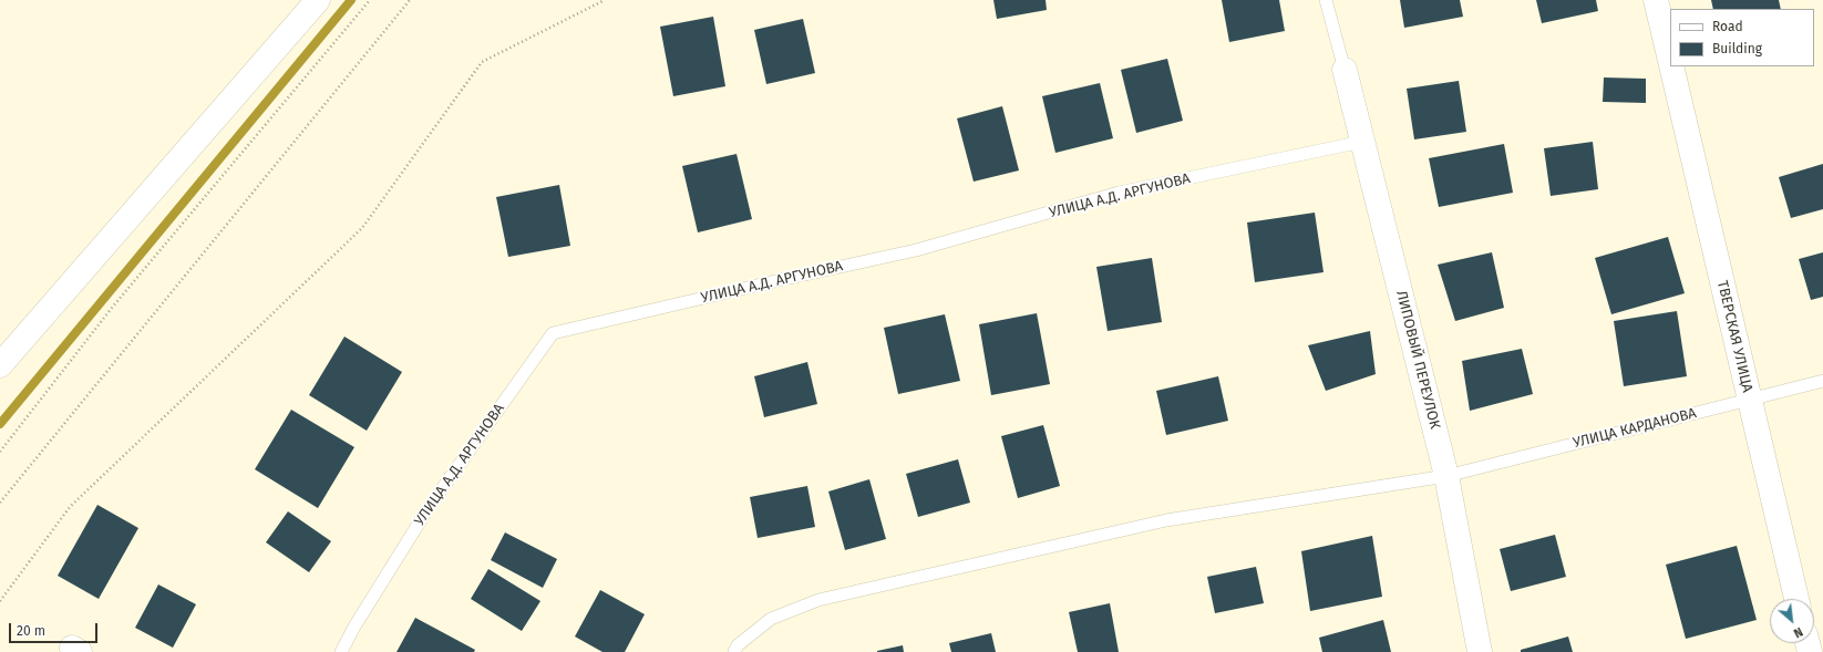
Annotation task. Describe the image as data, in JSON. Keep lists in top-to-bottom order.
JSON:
{
  "streets": {
    "street": ["ТВЕРСКАЯ УЛИЦА", "ЛИПОВЫЙ ПЕРЕУЛОК"],
    "lane": ["УЛИЦА А.Д. АРГУНОВА", "УЛИЦА КАРДАНОВА"]
  },
  "crossings": [
    ["УЛИЦА А.Д. АРГУНОВА", "ЛИПОВЫЙ ПЕРЕУЛОК"],
    ["ТВЕРСКАЯ УЛИЦА", "УЛИЦА КАРДАНОВА"],
    ["ЛИПОВЫЙ ПЕРЕУЛОК", "УЛИЦА КАРДАНОВА"]
  ],
  "legend": ["Road", "Building"],
  "scale_bar": "20 m",
  "north": "bottom right"
}
